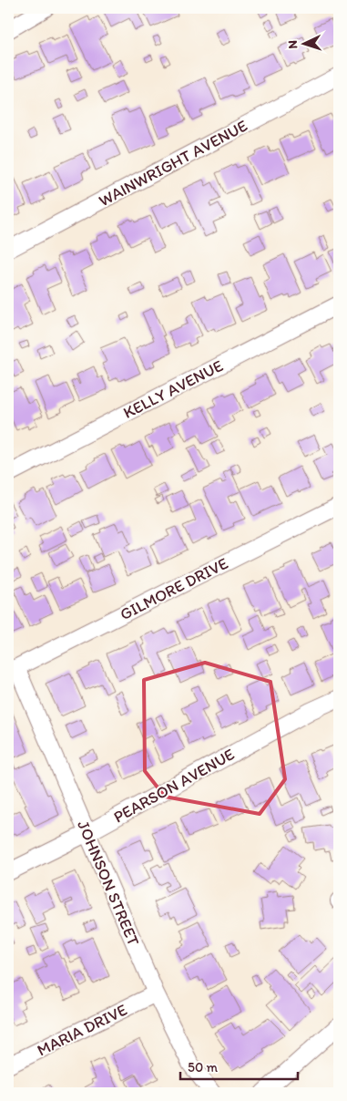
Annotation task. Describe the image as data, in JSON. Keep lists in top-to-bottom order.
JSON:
{
  "streets": {
    "street": [
      "WAINWRIGHT AVENUE",
      "KELLY AVENUE",
      "GILMORE DRIVE",
      "PEARSON AVENUE",
      "JOHNSON STREET",
      "MARIA DRIVE"
    ]
  },
  "crossings": [
    ["GILMORE DRIVE", "JOHNSON STREET"],
    ["PEARSON AVENUE", "JOHNSON STREET"],
    ["JOHNSON STREET", "MARIA DRIVE"]
  ],
  "scale_bar": "50 m",
  "north": "left"
}
